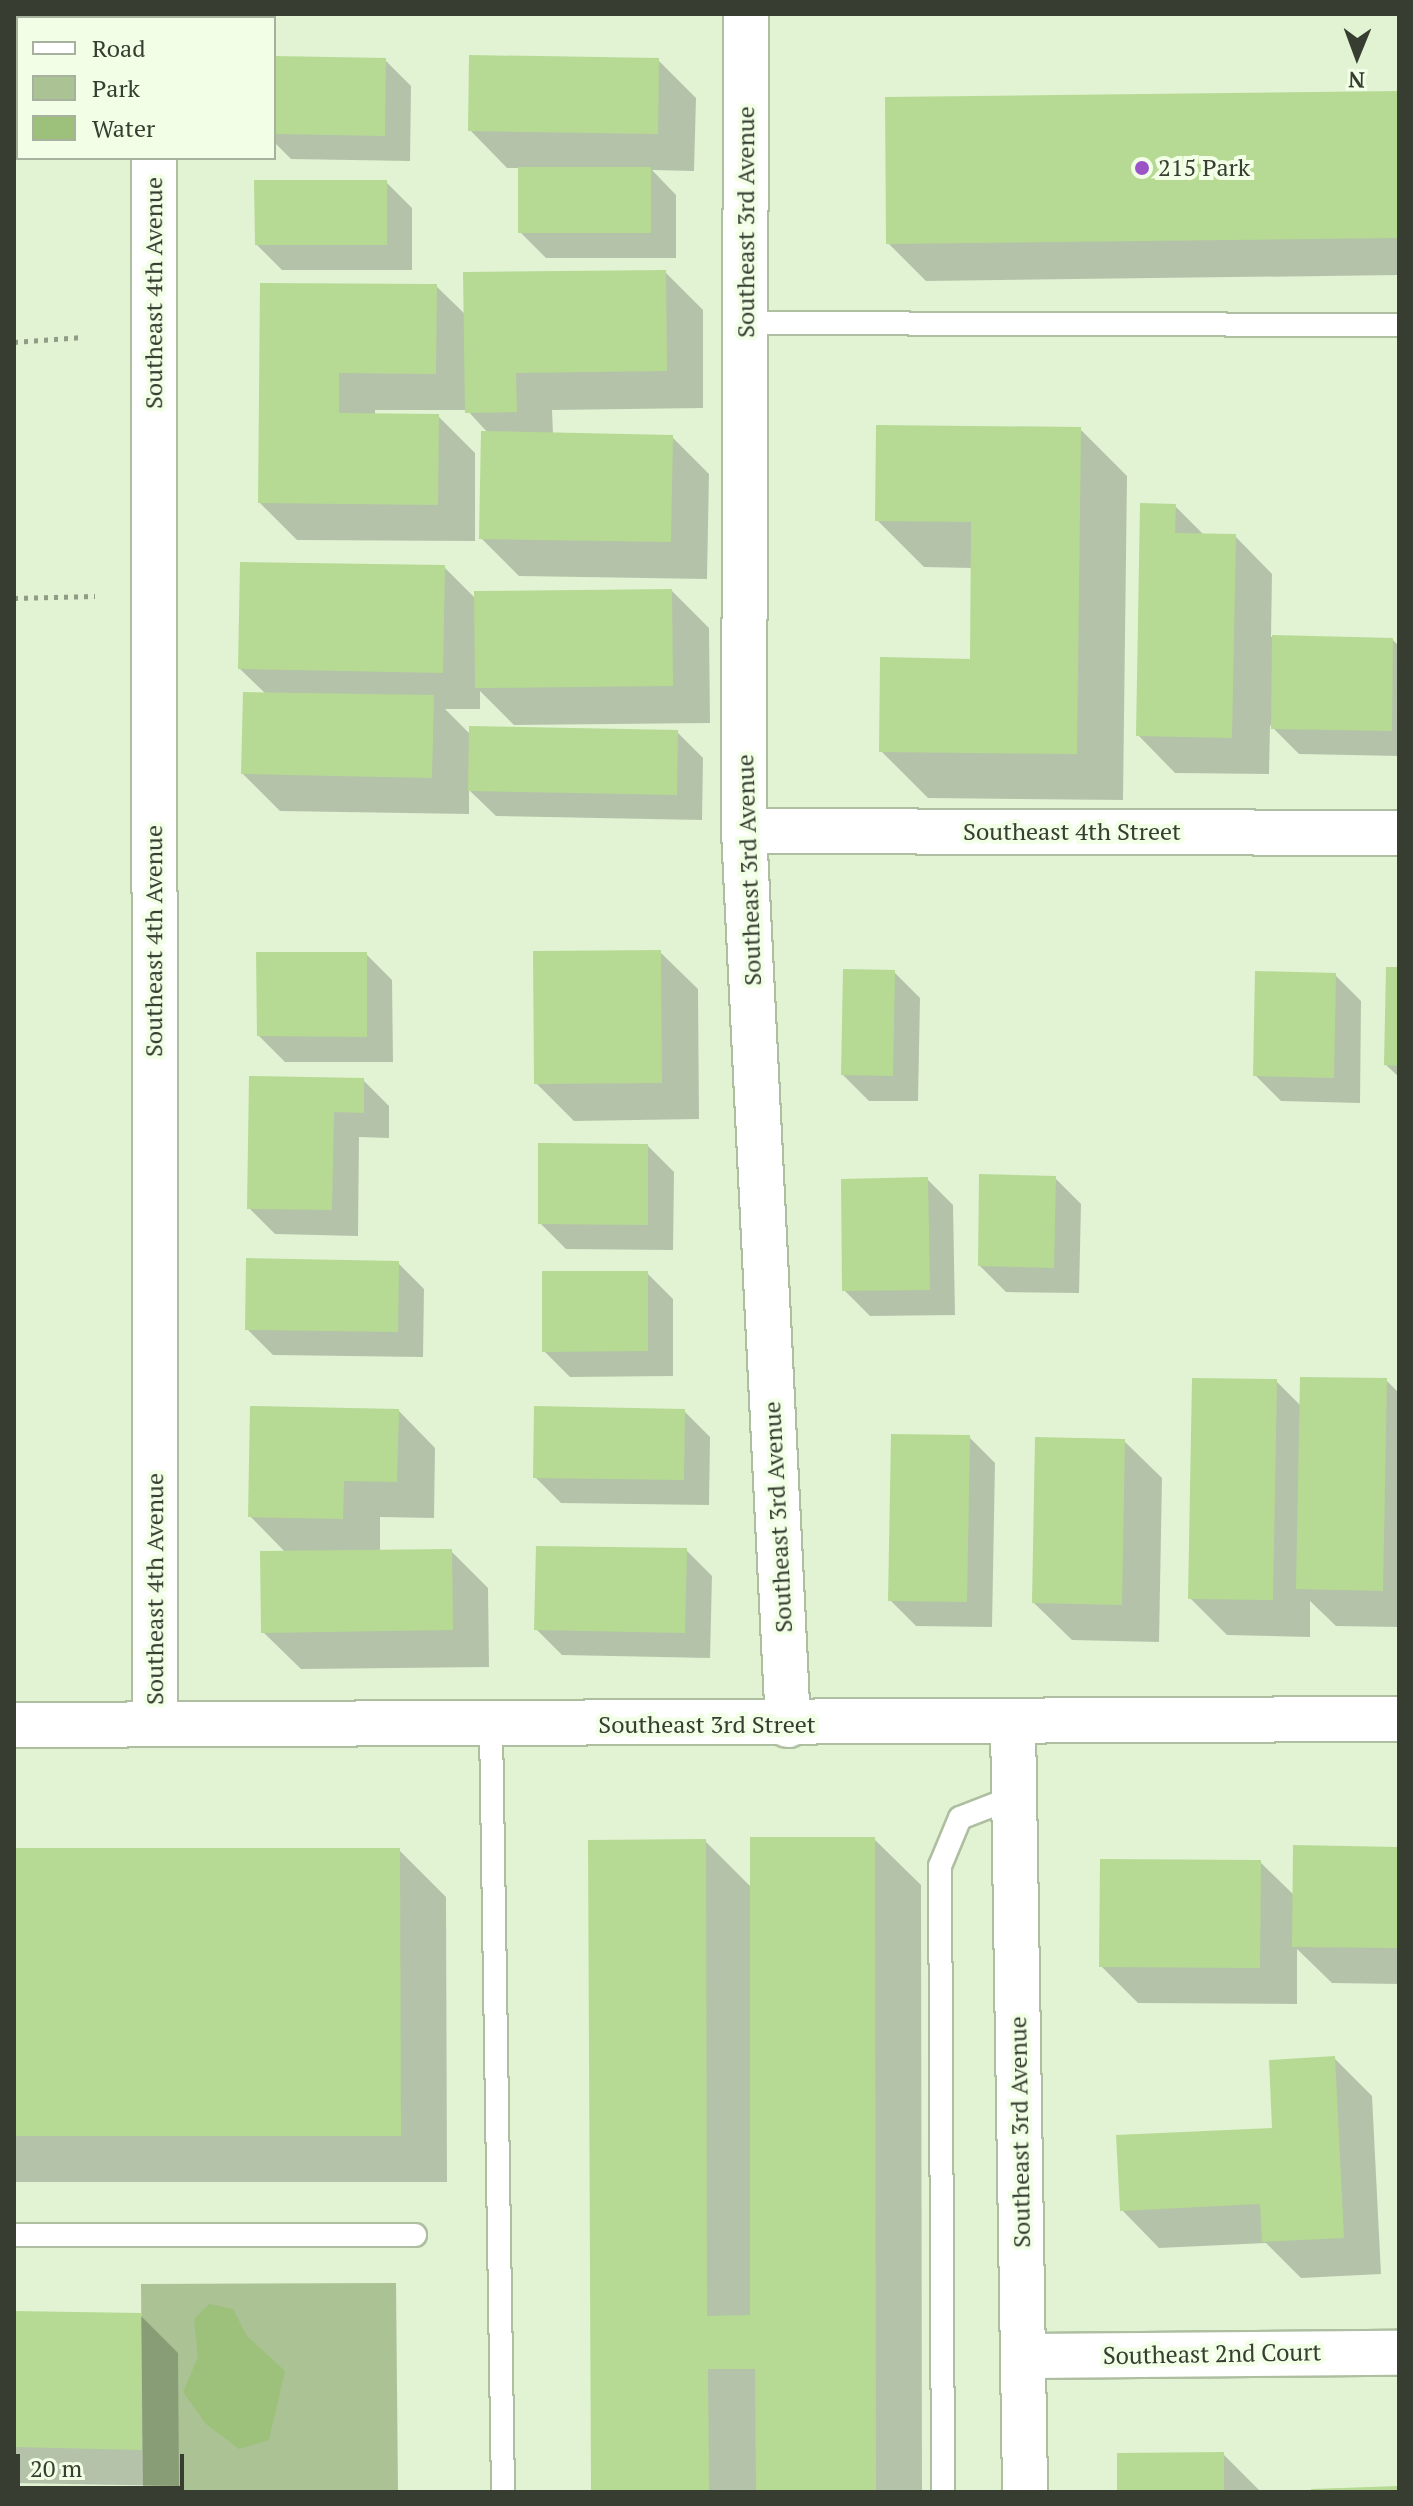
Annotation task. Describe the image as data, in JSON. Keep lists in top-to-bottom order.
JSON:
{
  "streets": {
    "street": [
      "Southeast 3rd Avenue",
      "Southeast 4th Avenue",
      "Southeast 4th Street",
      "Southeast 3rd Street",
      "Southeast 2nd Court"
    ]
  },
  "crossings": [
    ["Southeast 3rd Avenue", "Southeast 4th Street"],
    ["Southeast 3rd Avenue", "Southeast 3rd Street"],
    ["Southeast 3rd Avenue", "Southeast 2nd Court"],
    ["Southeast 4th Avenue", "Southeast 3rd Street"]
  ],
  "places": ["215 Park"],
  "legend": ["Road", "Park", "Water"],
  "scale_bar": "20 m",
  "north": "bottom"
}
